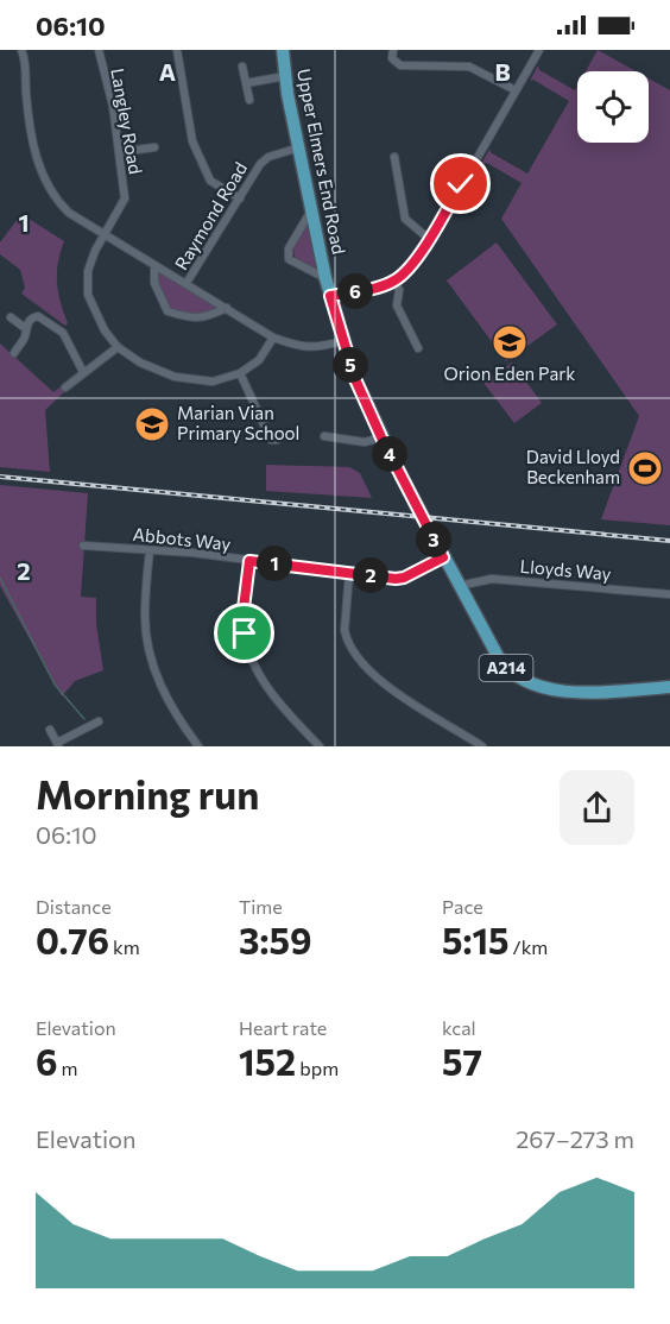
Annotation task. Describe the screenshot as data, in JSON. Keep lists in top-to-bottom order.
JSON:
{
  "streets": {
    "main road": ["Upper Elmers End Road", "A214"],
    "street": [
      "Langley Road",
      "Raymond Road",
      "Abbots Way",
      "Lloyds Way"
    ]
  },
  "crossings": [
    ["Upper Elmers End Road", "Raymond Road"],
    ["Upper Elmers End Road", "Abbots Way"],
    ["Upper Elmers End Road", "Lloyds Way"]
  ],
  "places": {
    "school or university": ["Orion Eden Park", "Marian Vian Primary School"],
    "sports": ["David Lloyd Beckenham"]
  },
  "page": {
    "status": "06:10",
    "pins": [
      "6",
      "5",
      "4",
      "3",
      "1",
      "2"
    ],
    "heading": ["Morning run", "06:10"],
    "stats": [
      ["Distance", "0.76 km"],
      ["Time", "3:59"],
      ["Pace", "5:15 /km"],
      ["Elevation", "6 m"],
      ["Heart rate", "152 bpm"],
      ["kcal", "57"]
    ],
    "chart": ["Elevation", "267–273 m"]
  },
  "grid": {
    "columns": ["A", "B"],
    "rows": ["1", "2"]
  }
}
